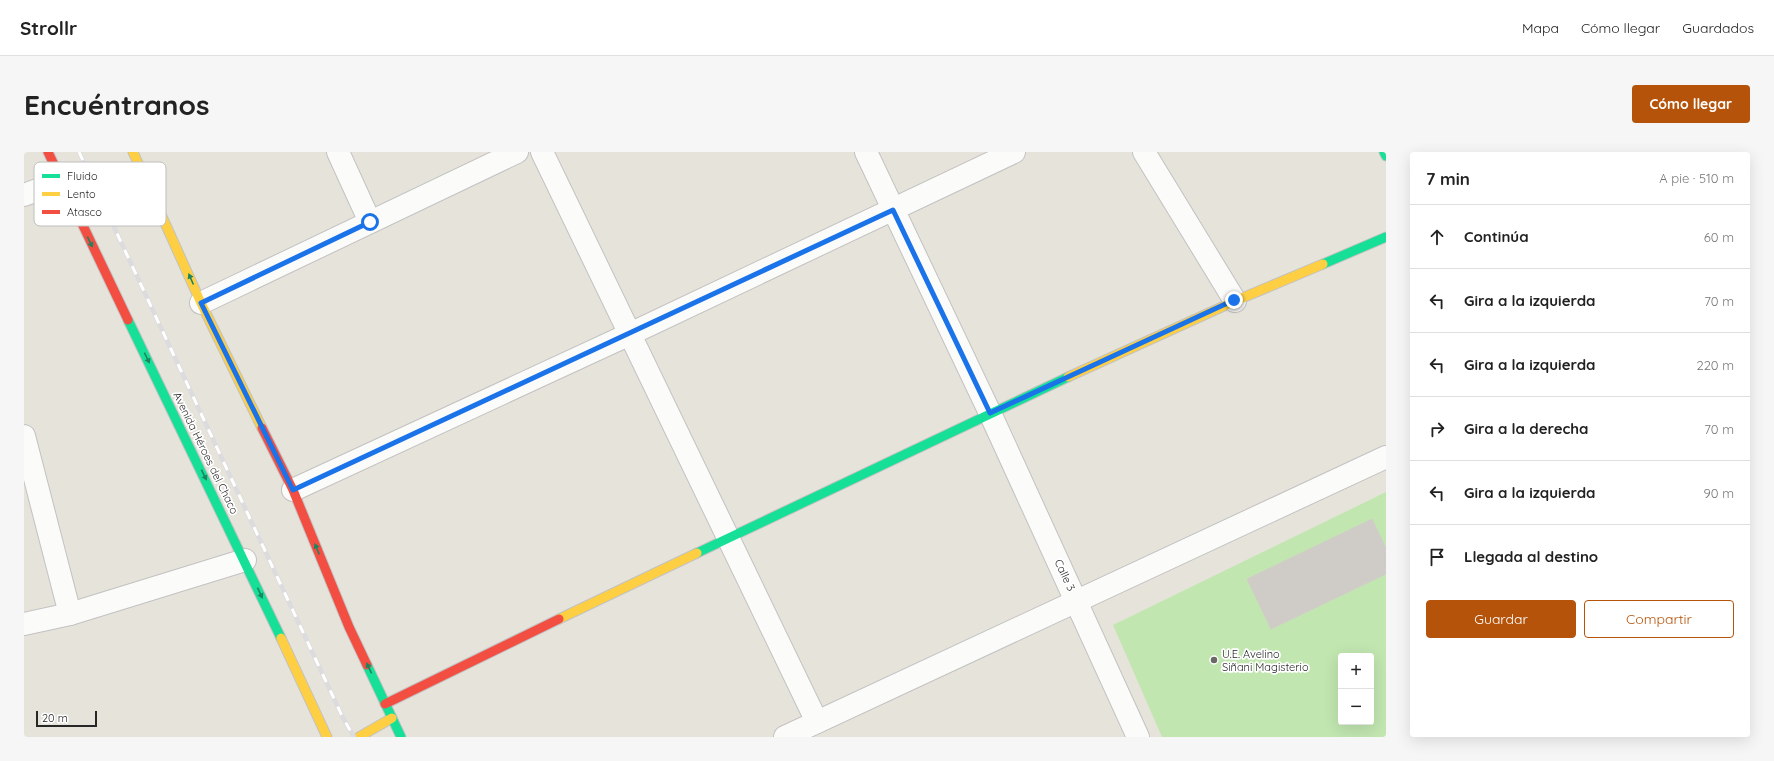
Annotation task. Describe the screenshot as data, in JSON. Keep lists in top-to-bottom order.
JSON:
{
  "streets": {
    "main road": ["Avenida Héroes del Chaco"],
    "street": ["Calle 3"]
  },
  "places": ["U.E. Avelino Siñani Magisterio"],
  "legend": ["Fluido", "Lento", "Atasco"],
  "scale_bar": "20 m",
  "page": {
    "header": "Strollr",
    "nav": ["Mapa", "Cómo llegar", "Guardados"],
    "buttons": [
      "Cómo llegar",
      ["Guardar", "Compartir"]
    ],
    "title": "Encuéntranos",
    "heading": ["7 min", "A pie · 510 m"],
    "list": [
      ["Continúa", "60 m"],
      ["Gira a la izquierda", "70 m"],
      ["Gira a la izquierda", "220 m"],
      ["Gira a la derecha", "70 m"],
      ["Gira a la izquierda", "90 m"],
      "Llegada al destino"
    ],
    "map_buttons": ["+", "−"],
    "scale": "20 m"
  }
}
